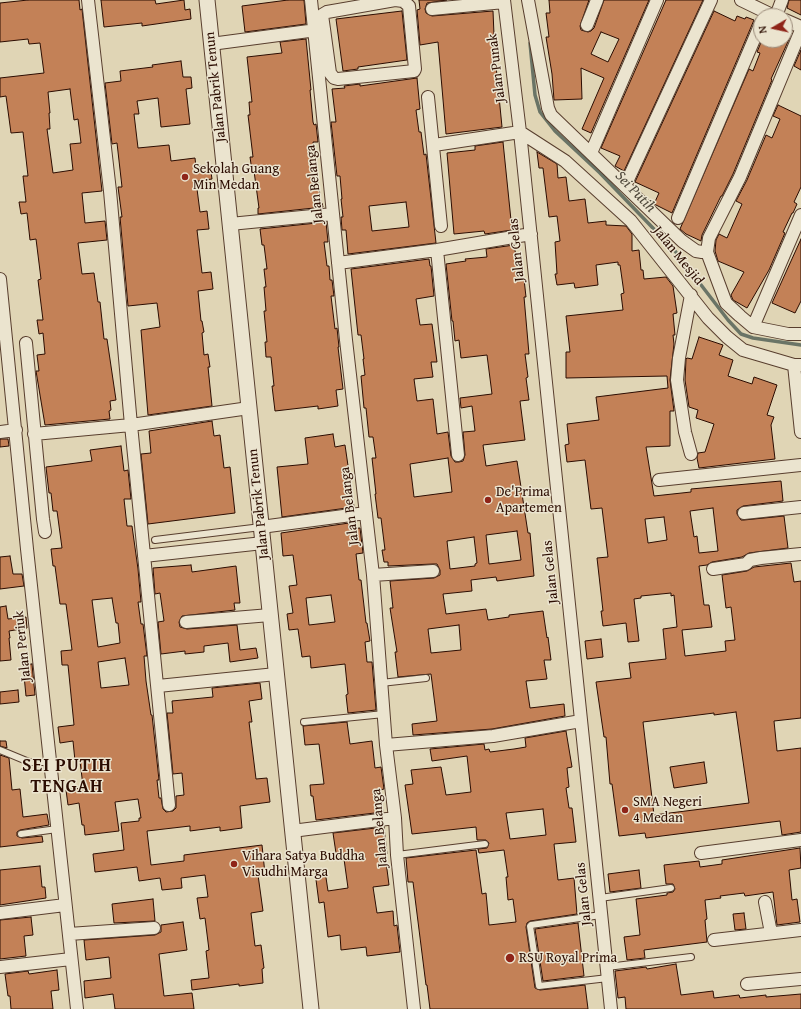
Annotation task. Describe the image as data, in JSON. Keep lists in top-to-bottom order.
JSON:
{
  "streets": {
    "street": [
      "Jalan Punak",
      "Jalan Pabrik Tenun",
      "Jalan Belanga",
      "Jalan Gelas",
      "Jalan Mesjid",
      "Jalan Periuk"
    ]
  },
  "crossings": [
    ["Jalan Punak", "Jalan Gelas"],
    ["Jalan Punak", "Jalan Mesjid"],
    ["Jalan Gelas", "Jalan Mesjid"]
  ],
  "districts": ["SEI PUTIH TENGAH"],
  "water": ["Sei Putih"],
  "places": [
    "Sekolah Guang Min Medan",
    "De'Prima Apartemen",
    "SMA Negeri 4 Medan",
    "Vihara Satya Buddha Visudhi Marga",
    "RSU Royal Prima"
  ],
  "north": "left"
}
